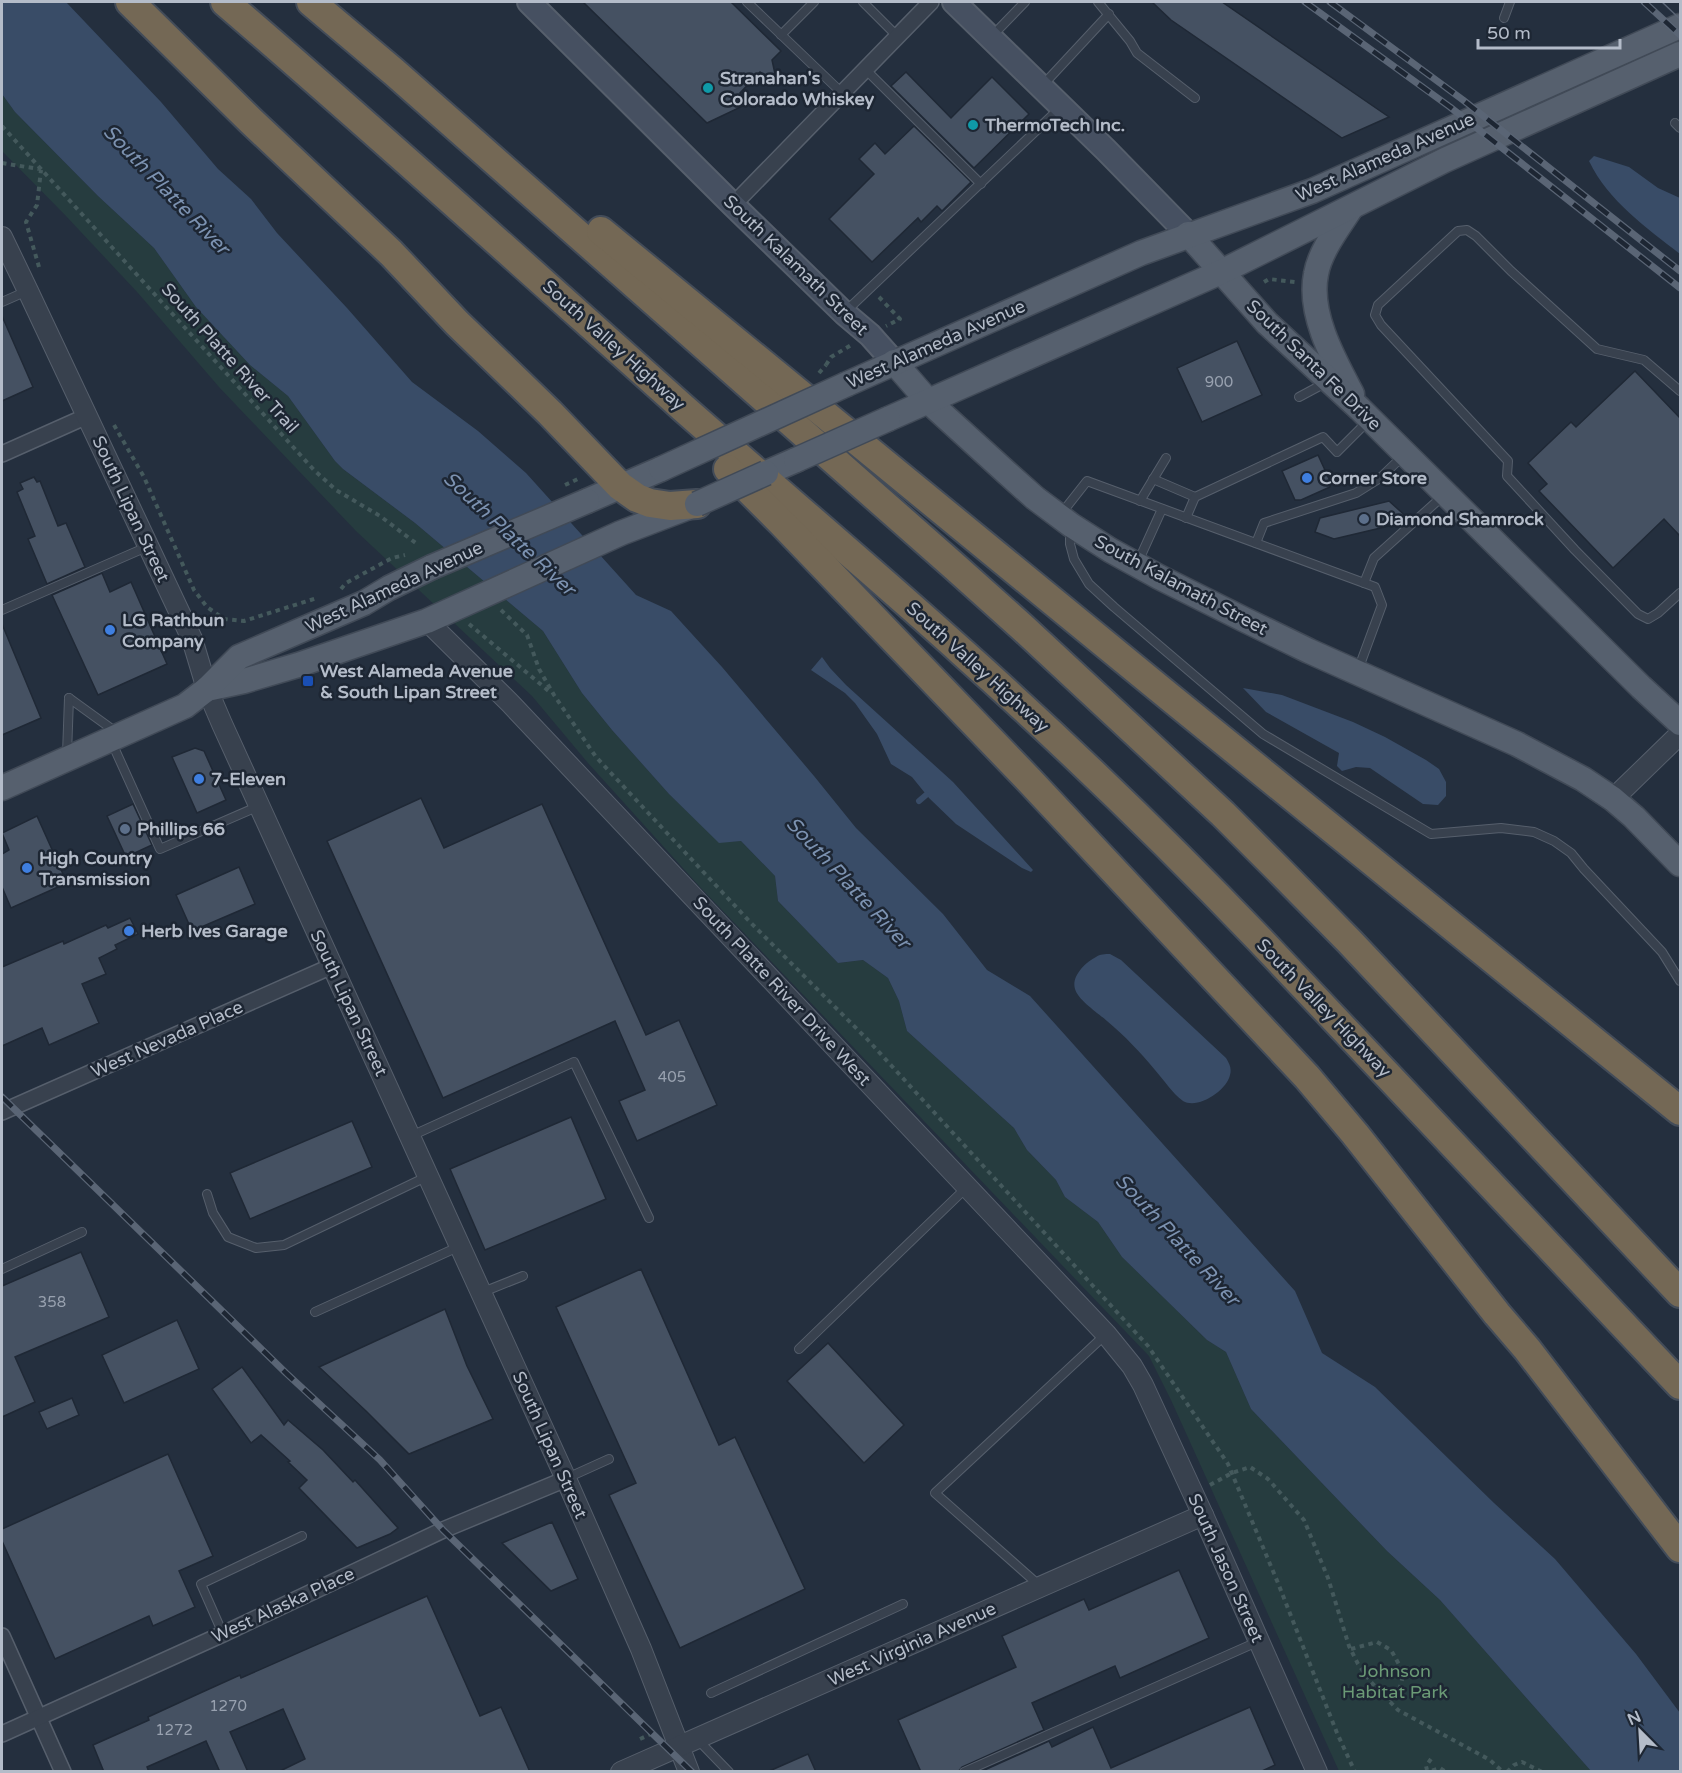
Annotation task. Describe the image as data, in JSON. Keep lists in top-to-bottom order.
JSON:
{
  "streets": {
    "highway": ["South Valley Highway"],
    "main road": ["West Alameda Avenue", "South Kalamath Street", "South Santa Fe Drive"],
    "street": [
      "South Lipan Street",
      "South Platte River Drive West",
      "West Nevada Place",
      "South Jason Street",
      "West Alaska Place",
      "West Virginia Avenue"
    ],
    "path": ["South Platte River Trail"]
  },
  "crossings": [
    ["West Alameda Avenue", "South Kalamath Street"],
    ["West Alameda Avenue", "South Santa Fe Drive"],
    ["West Alameda Avenue", "South Lipan Street"],
    ["West Alameda Avenue", "South Platte River Drive West"],
    ["South Lipan Street", "West Nevada Place"],
    ["South Lipan Street", "West Alaska Place"],
    ["South Lipan Street", "West Virginia Avenue"],
    ["South Platte River Drive West", "South Jason Street"],
    ["South Jason Street", "West Virginia Avenue"]
  ],
  "water": ["South Platte River"],
  "parks": ["Johnson Habitat Park"],
  "places": {
    "other": [
      "Stranahan's Colorado Whiskey",
      "ThermoTech Inc.",
      "Corner Store",
      "Diamond Shamrock",
      "LG Rathbun Company",
      "7-Eleven",
      "Phillips 66",
      "High Country Transmission",
      "Herb Ives Garage"
    ],
    "transit": ["West Alameda Avenue & South Lipan Street"]
  },
  "house_numbers": [
    "900",
    "405",
    "358",
    "1270",
    "1272"
  ],
  "scale_bar": "50 m",
  "north": "top left"
}
